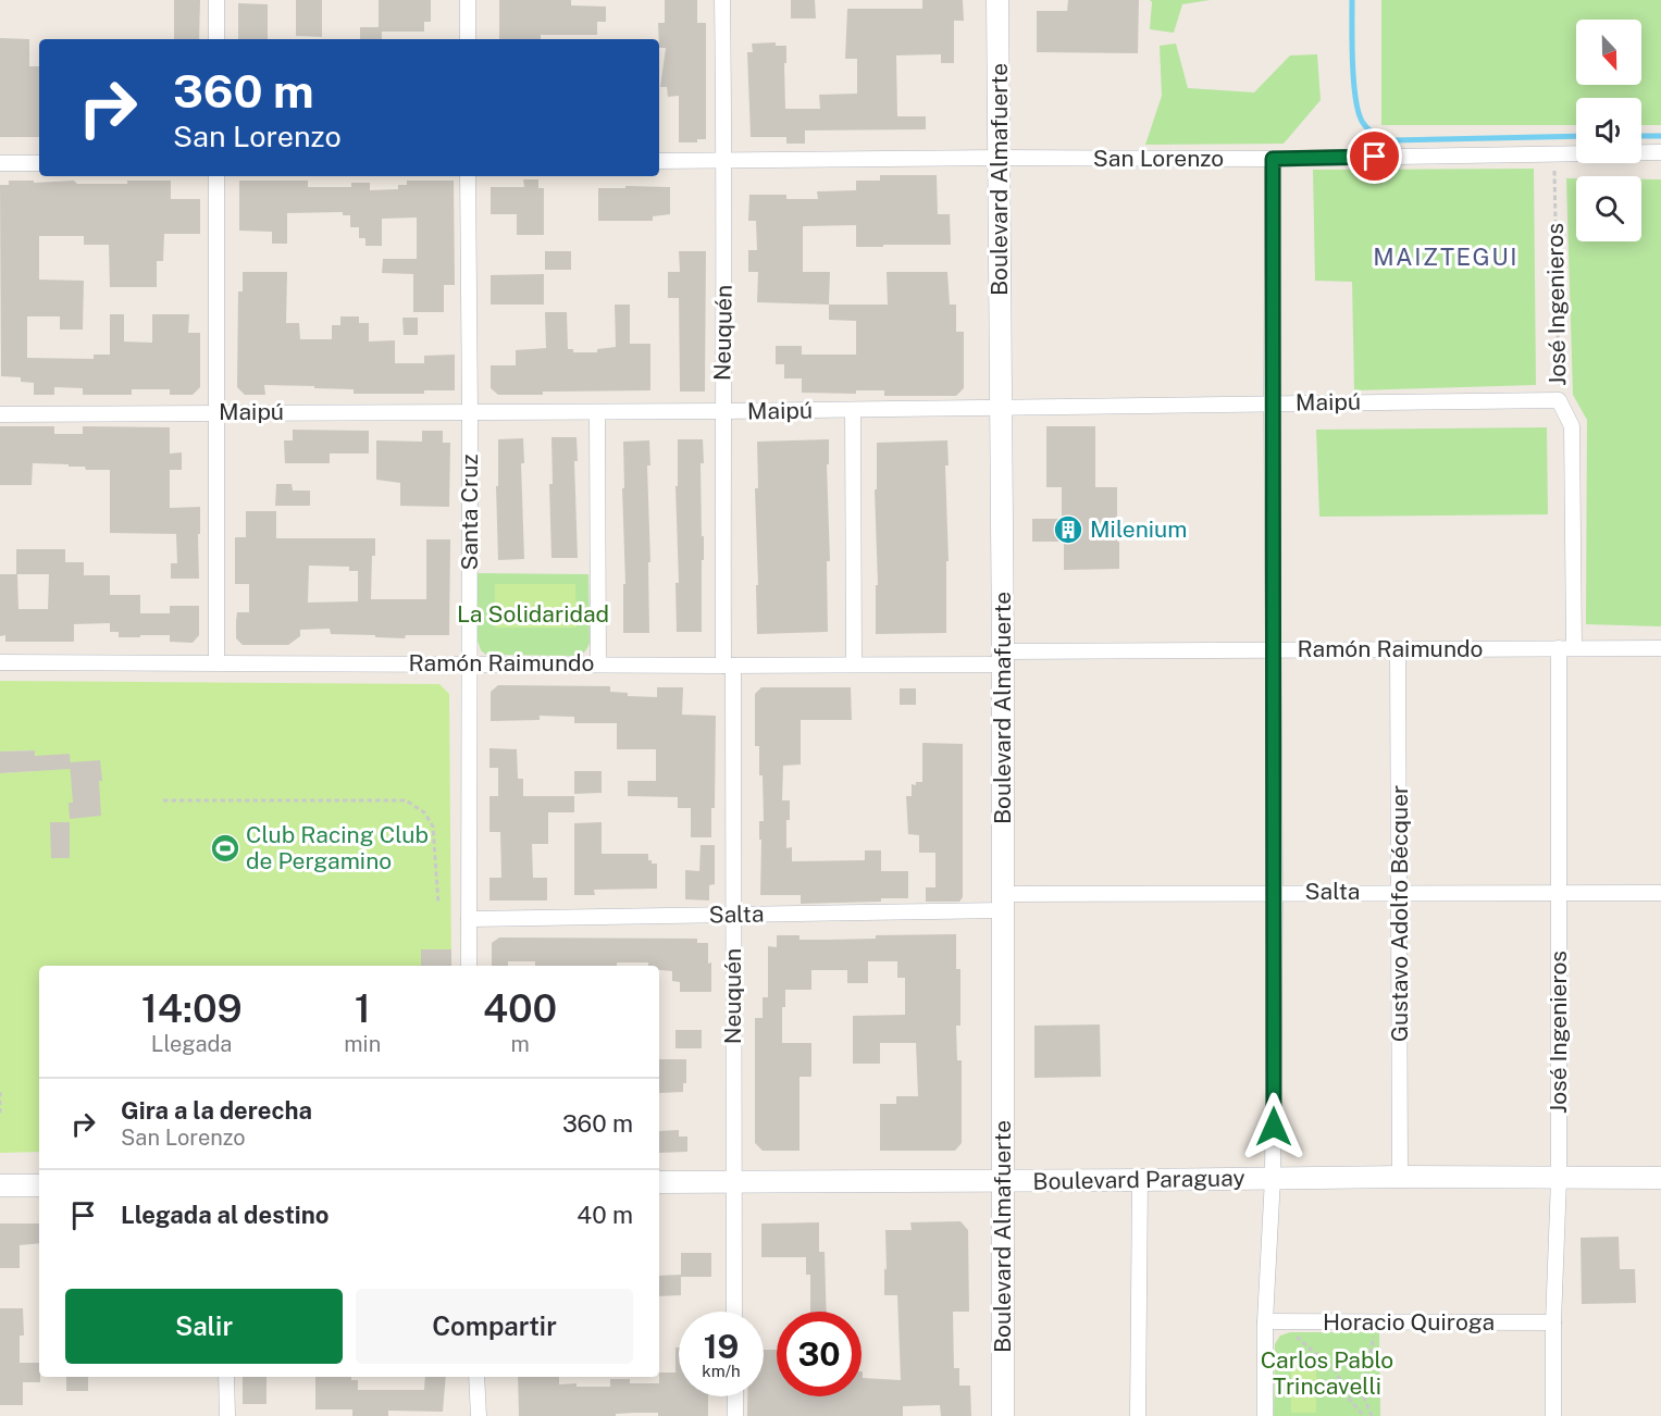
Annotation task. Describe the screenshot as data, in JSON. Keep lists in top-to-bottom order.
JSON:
{
  "streets": {
    "main road": ["Boulevard Almafuerte", "Boulevard Paraguay"],
    "street": [
      "San Lorenzo",
      "José Ingenieros",
      "Neuquén",
      "Maipú",
      "Santa Cruz",
      "Ramón Raimundo",
      "Salta",
      "Gustavo Adolfo Bécquer",
      "Horacio Quiroga"
    ]
  },
  "crossings": [
    ["San Lorenzo", "Boulevard Almafuerte"],
    ["San Lorenzo", "José Ingenieros"],
    ["San Lorenzo", "Neuquén"],
    ["Boulevard Almafuerte", "Maipú"],
    ["Boulevard Almafuerte", "Ramón Raimundo"],
    ["Boulevard Almafuerte", "Salta"],
    ["Boulevard Almafuerte", "Boulevard Paraguay"],
    ["José Ingenieros", "Maipú"],
    ["José Ingenieros", "Ramón Raimundo"],
    ["José Ingenieros", "Salta"],
    ["José Ingenieros", "Boulevard Paraguay"],
    ["José Ingenieros", "Horacio Quiroga"],
    ["Neuquén", "Maipú"],
    ["Neuquén", "Ramón Raimundo"],
    ["Neuquén", "Salta"],
    ["Neuquén", "Boulevard Paraguay"],
    ["Maipú", "Santa Cruz"],
    ["Santa Cruz", "Ramón Raimundo"],
    ["Santa Cruz", "Salta"],
    ["Ramón Raimundo", "Gustavo Adolfo Bécquer"],
    ["Salta", "Gustavo Adolfo Bécquer"],
    ["Gustavo Adolfo Bécquer", "Boulevard Paraguay"]
  ],
  "districts": ["MAIZTEGUI"],
  "parks": ["La Solidaridad", "Carlos Pablo Trincavelli"],
  "places": {
    "building": ["Milenium"],
    "sports": ["Club Racing Club de Pergamino"]
  },
  "north": "bottom",
  "page": {
    "turn": ["360 m", "San Lorenzo"],
    "eta": [
      "14:09",
      "Llegada",
      "1",
      "min",
      "400",
      "m"
    ],
    "list": [
      {
        "name": "Gira a la derecha",
        "note": "San Lorenzo",
        "value": "360 m"
      },
      {
        "name": "Llegada al destino",
        "value": "40 m"
      }
    ],
    "buttons": ["Salir", "Compartir"],
    "speed": "19 km/h",
    "limit": "30"
  }
}
